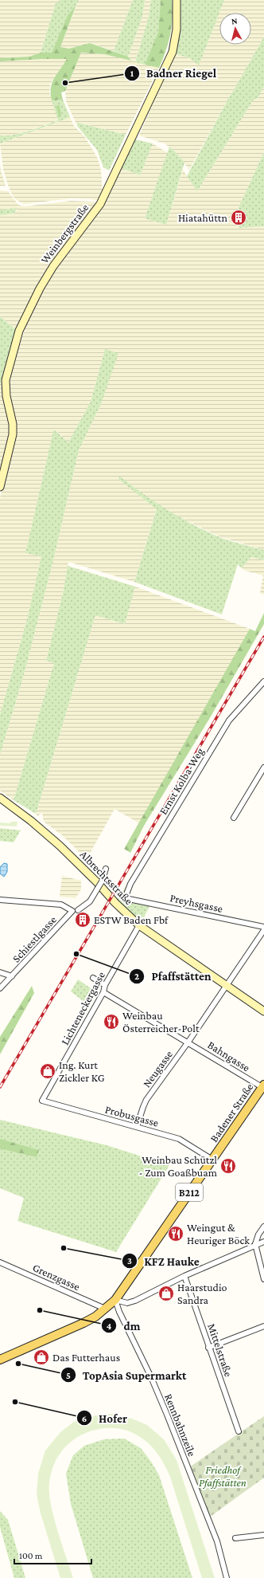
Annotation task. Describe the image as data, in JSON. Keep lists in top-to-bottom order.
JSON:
{
  "streets": {
    "main road": [
      "Weinbergstraße",
      "Albrechtsstraße",
      "Badener Straße",
      "B212"
    ],
    "street": [
      "Ernst Kolba-Weg",
      "Preyhsgasse",
      "Schiestlgasse",
      "Lichteneckergasse",
      "Bahngasse",
      "Neugasse",
      "Probusgasse",
      "Grenzgasse",
      "Mittelstraße",
      "Rennbahnzeile"
    ]
  },
  "crossings": [
    ["Ernst Kolba-Weg", "Preyhsgasse"],
    ["Albrechtsstraße", "Lichteneckergasse"],
    ["Albrechtsstraße", "Neugasse"],
    ["Lichteneckergasse", "Bahngasse"],
    ["Lichteneckergasse", "Probusgasse"],
    ["Bahngasse", "Neugasse"],
    ["Bahngasse", "Badener Straße"],
    ["Neugasse", "Probusgasse"],
    ["Badener Straße", "Probusgasse"],
    ["Badener Straße", "B212"],
    ["Badener Straße", "Grenzgasse"],
    ["Badener Straße", "Rennbahnzeile"],
    ["B212", "Grenzgasse"]
  ],
  "parks": ["Friedhof Pfaffstätten"],
  "places": {
    "other": [
      "Badner Riegel",
      "Pfaffstätten",
      "KFZ Hauke",
      "dm",
      "TopAsia Supermarkt",
      "Hofer"
    ],
    "building": ["Hiatahüttn", "ESTW Baden Fbf"],
    "restaurant": ["Weinbau Österreicher-Polt", "Weinbau Schützl - Zum Goaßbuam", "Weingut & Heuriger Böck"],
    "shop": ["Ing. Kurt Zickler KG", "Haarstudio Sandra", "Das Futterhaus"]
  },
  "scale_bar": "100 m",
  "north": "top"
}
